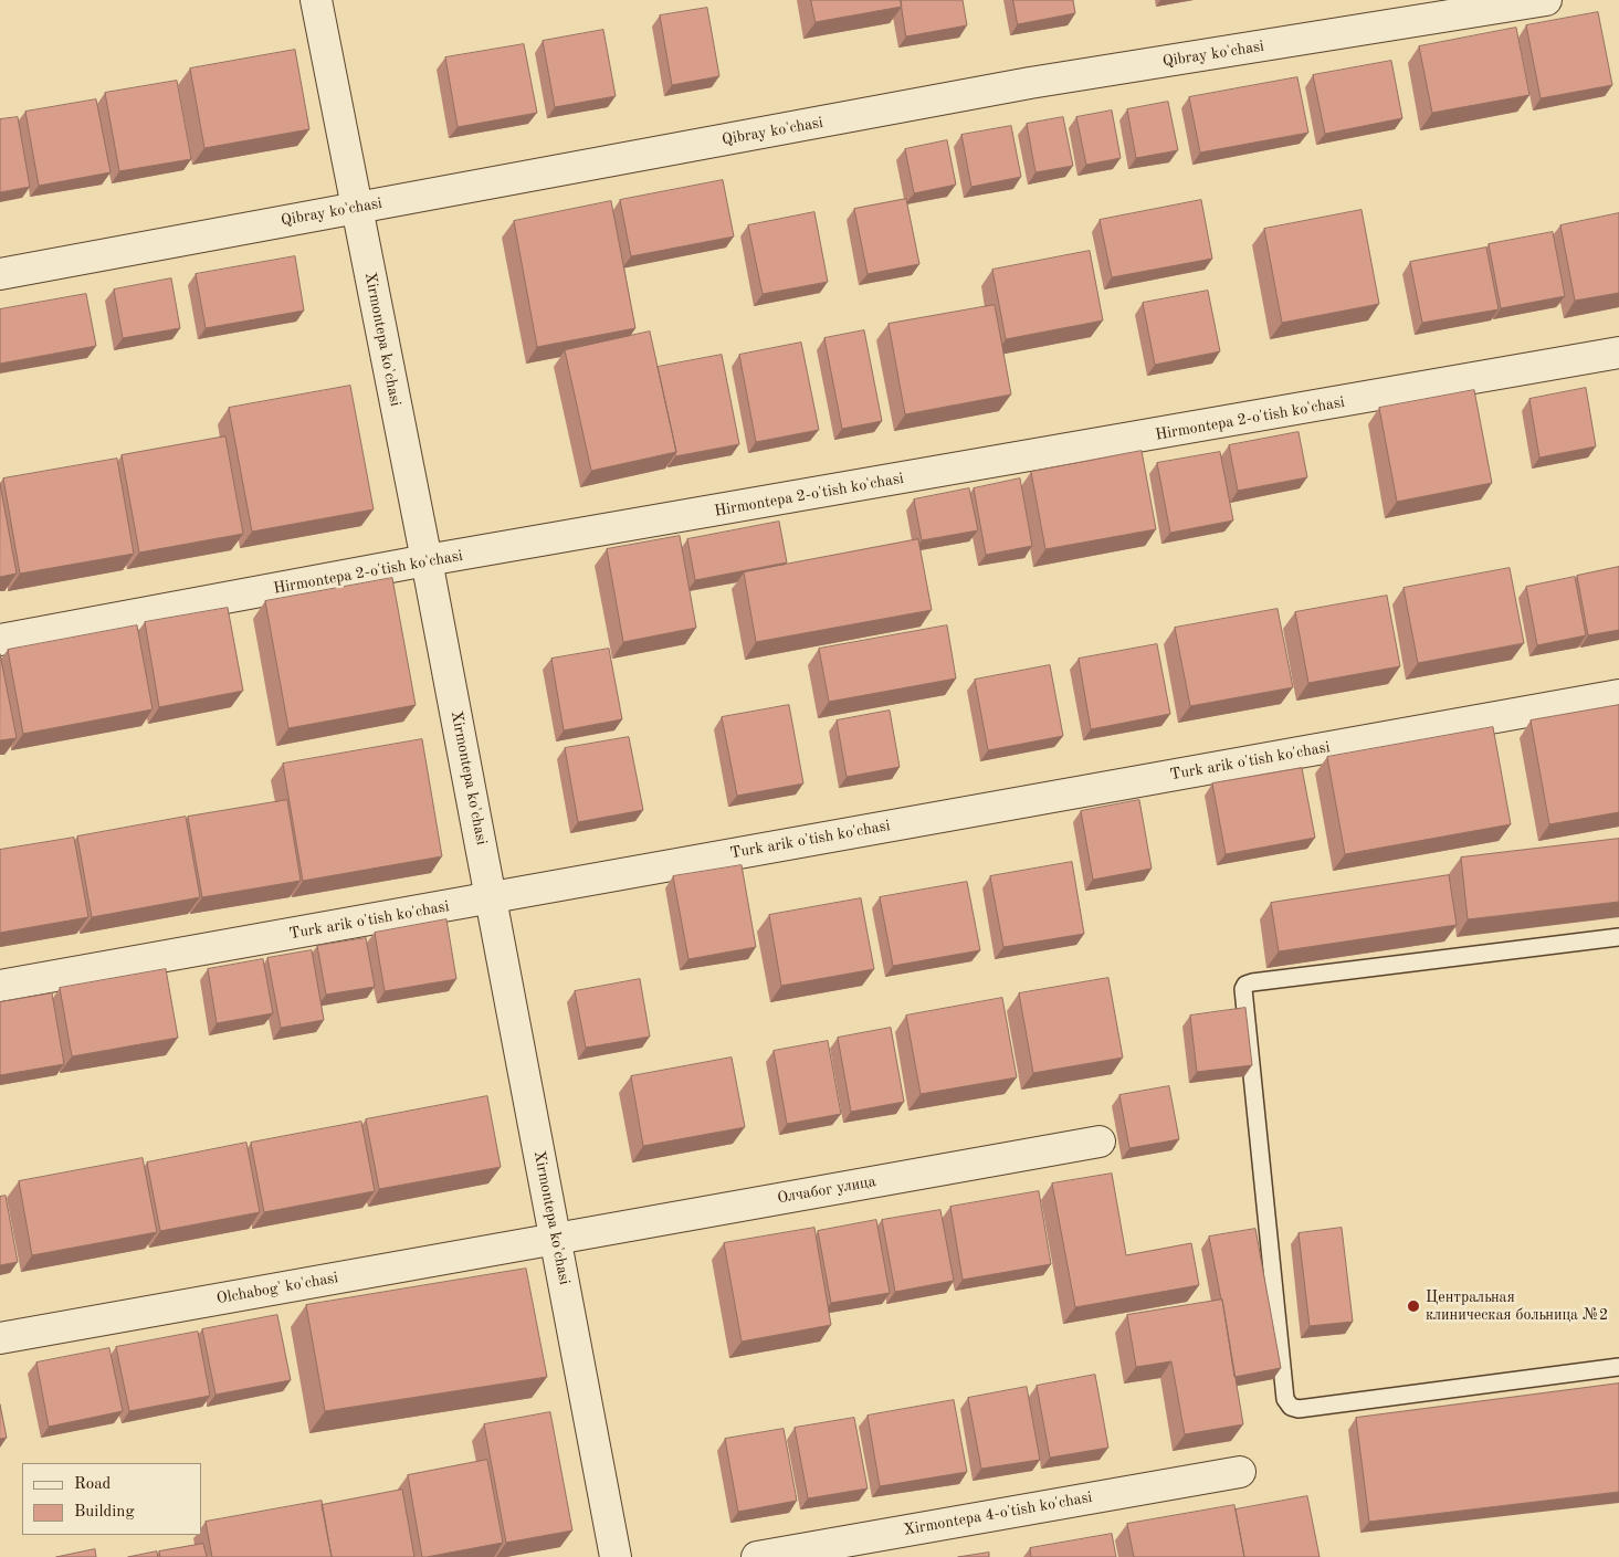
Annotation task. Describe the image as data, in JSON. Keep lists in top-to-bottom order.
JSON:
{
  "streets": {
    "street": [
      "Qibray ko'chasi",
      "Xirmontepa ko'chasi",
      "Hirmontepa 2-o'tish ko'chasi",
      "Turk arik o'tish ko'chasi",
      "Олчабог улица",
      "Olchabog' ko'chasi",
      "Xirmontepa 4-o'tish ko'chasi"
    ]
  },
  "crossings": [
    ["Qibray ko'chasi", "Xirmontepa ko'chasi"],
    ["Xirmontepa ko'chasi", "Hirmontepa 2-o'tish ko'chasi"],
    ["Xirmontepa ko'chasi", "Turk arik o'tish ko'chasi"],
    ["Xirmontepa ko'chasi", "Олчабог улица"],
    ["Xirmontepa ko'chasi", "Olchabog' ko'chasi"],
    ["Олчабог улица", "Olchabog' ko'chasi"]
  ],
  "places": ["Центральная клиническая больница №2"],
  "legend": ["Road", "Building"]
}
